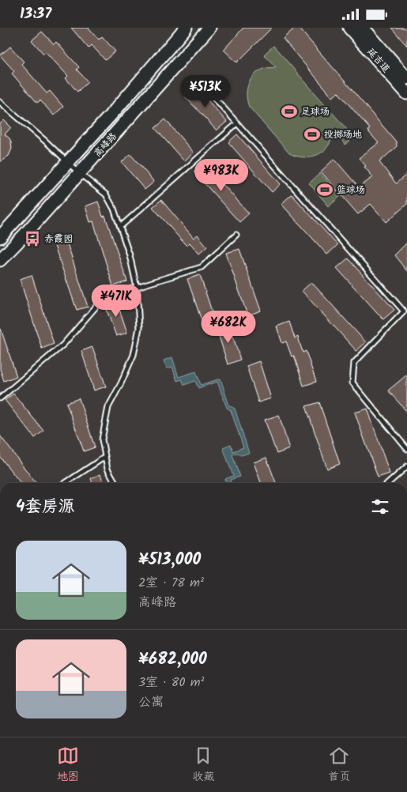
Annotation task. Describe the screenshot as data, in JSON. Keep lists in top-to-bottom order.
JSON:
{
  "streets": {
    "main road": ["延吉道", "高峰路"]
  },
  "places": {
    "sports": ["足球场", "投掷场地", "篮球场"],
    "bus stop": ["赤霞园"]
  },
  "page": {
    "status": "13:37",
    "price": [
      "¥513K",
      "¥983K",
      "¥471K",
      "¥682K"
    ],
    "heading": "4套房源",
    "list": [
      {
        "name": "¥513,000",
        "note": "2室 · 78 m² · 高峰路"
      },
      {
        "name": "¥682,000",
        "note": "3室 · 80 m² · 公寓"
      }
    ],
    "tabs": ["地图", "收藏", "首页"]
  }
}
